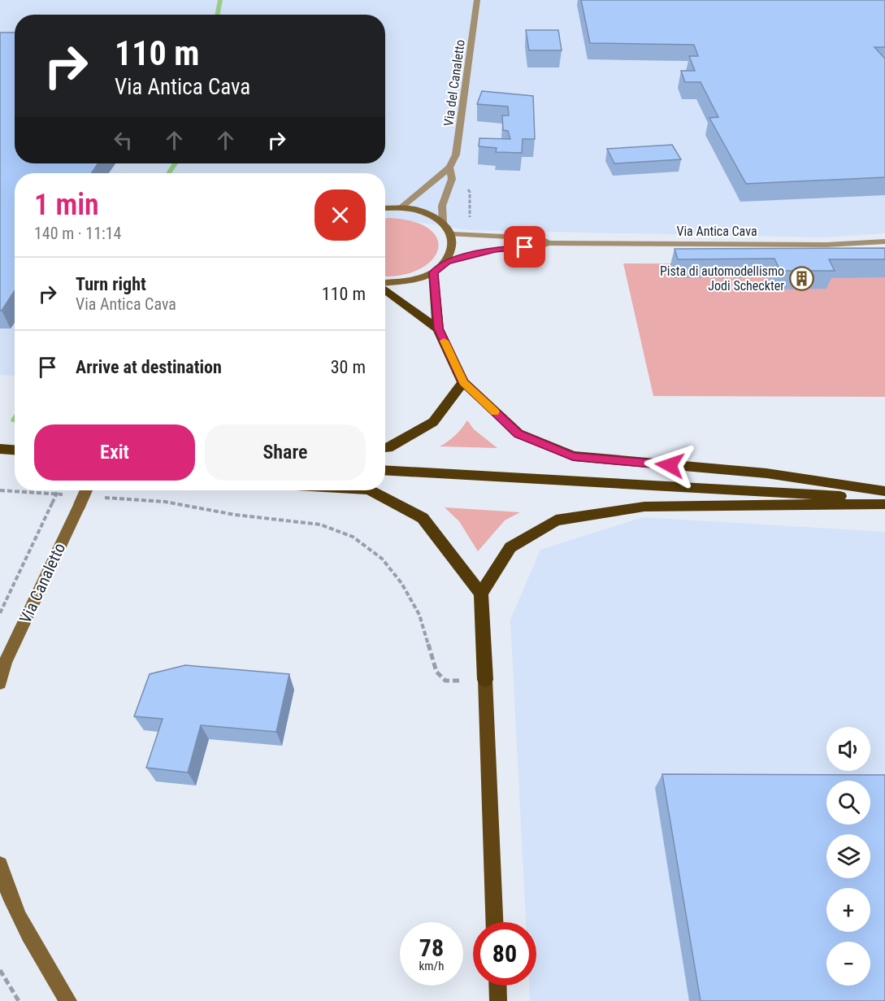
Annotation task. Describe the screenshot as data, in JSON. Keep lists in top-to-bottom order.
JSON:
{
  "streets": {
    "main road": ["Via Canaletto"],
    "street": ["Via del Canaletto", "Via Antica Cava"]
  },
  "places": {
    "building": ["Pista di automodellismo Jodi Scheckter"]
  },
  "page": {
    "turn": ["110 m", "Via Antica Cava"],
    "heading": ["1 min", "140 m · 11:14"],
    "list": [
      {
        "name": "Turn right",
        "note": "Via Antica Cava",
        "value": "110 m"
      },
      {
        "name": "Arrive at destination",
        "value": "30 m"
      }
    ],
    "buttons": ["Exit", "Share"],
    "map_buttons": ["+", "−"],
    "speed": "78 km/h",
    "limit": "80"
  }
}
